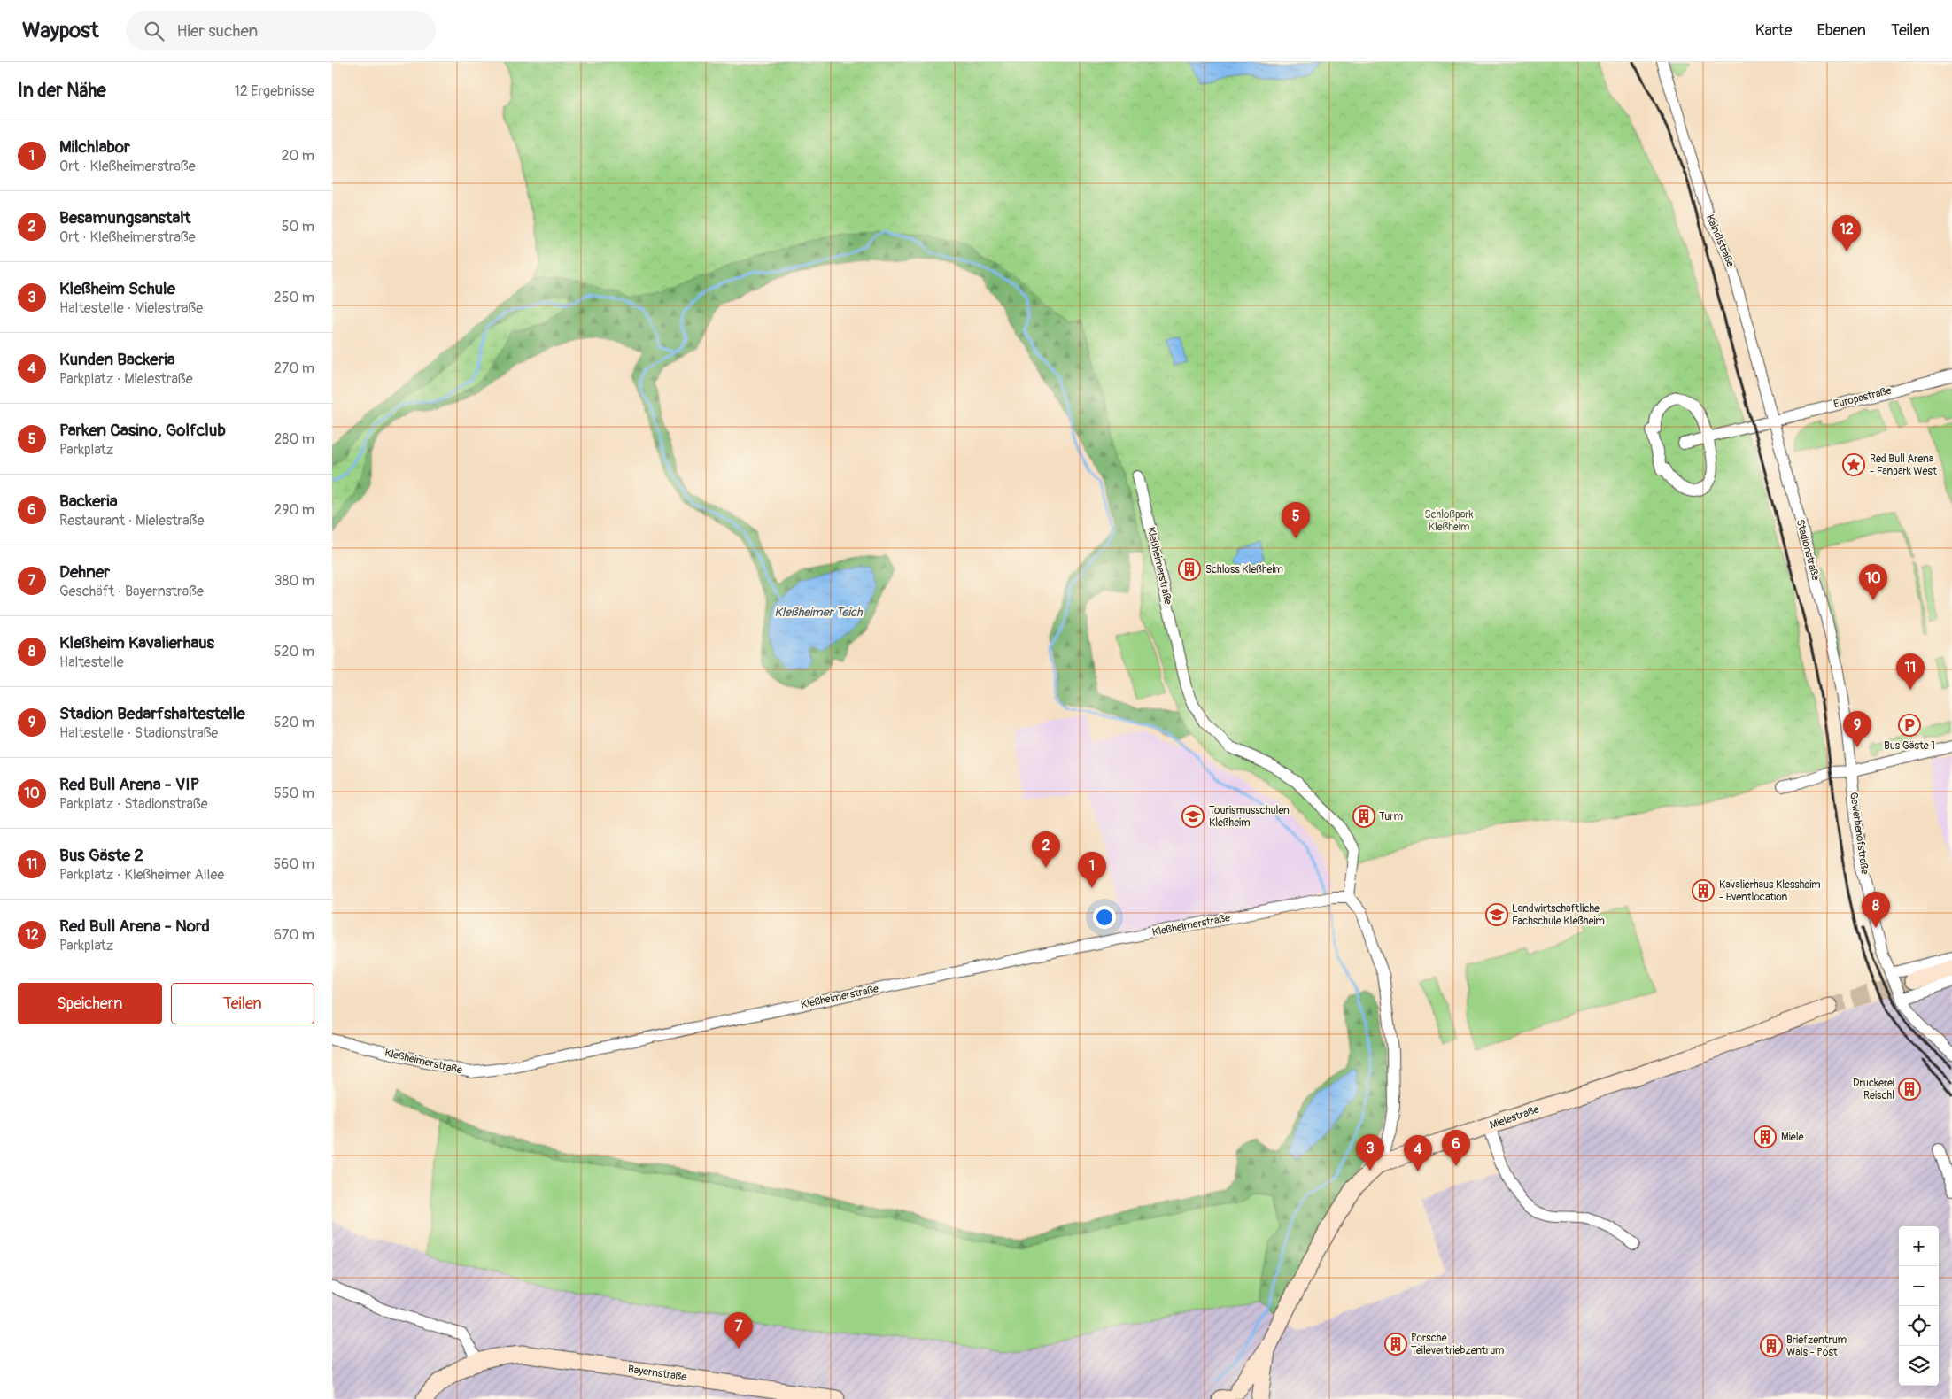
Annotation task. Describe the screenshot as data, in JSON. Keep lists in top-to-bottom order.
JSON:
{
  "streets": {
    "street": [
      "Kaindlstraße",
      "Europastraße",
      "Stadionstraße",
      "Kleßheimerstraße",
      "Gewerbehofstraße",
      "Mielestraße",
      "Bayernstraße"
    ]
  },
  "crossings": [
    ["Kaindlstraße", "Europastraße"],
    ["Kaindlstraße", "Stadionstraße"],
    ["Europastraße", "Stadionstraße"],
    ["Stadionstraße", "Gewerbehofstraße"]
  ],
  "water": ["Kleßheimer Teich"],
  "parks": ["Schloßpark Kleßheim"],
  "places": {
    "place": ["Red Bull Arena - Fanpark West"],
    "building": [
      "Schloss Kleßheim",
      "Turm",
      "Kavalierhaus Klessheim - Eventlocation",
      "Druckerei Reischl",
      "Miele",
      "Porsche Teilevertriebzentrum",
      "Briefzentrum Wals - Post"
    ],
    "parking": ["Bus Gäste 1"],
    "school or university": ["Tourismusschulen Kleßheim", "Landwirtschaftliche Fachschule Kleßheim"]
  },
  "page": {
    "header": "Waypost",
    "search": "Hier suchen",
    "nav": ["Karte", "Ebenen", "Teilen"],
    "heading": ["In der Nähe", "12 Ergebnisse"],
    "list": [
      {
        "mark": "1",
        "name": "Milchlabor",
        "note": "Ort · Kleßheimerstraße",
        "value": "20 m"
      },
      {
        "mark": "2",
        "name": "Besamungsanstalt",
        "note": "Ort · Kleßheimerstraße",
        "value": "50 m"
      },
      {
        "mark": "3",
        "name": "Kleßheim Schule",
        "note": "Haltestelle · Mielestraße",
        "value": "250 m"
      },
      {
        "mark": "4",
        "name": "Kunden Backeria",
        "note": "Parkplatz · Mielestraße",
        "value": "270 m"
      },
      {
        "mark": "5",
        "name": "Parken Casino, Golfclub",
        "note": "Parkplatz",
        "value": "280 m"
      },
      {
        "mark": "6",
        "name": "Backeria",
        "note": "Restaurant · Mielestraße",
        "value": "290 m"
      },
      {
        "mark": "7",
        "name": "Dehner",
        "note": "Geschäft · Bayernstraße",
        "value": "380 m"
      },
      {
        "mark": "8",
        "name": "Kleßheim Kavalierhaus",
        "note": "Haltestelle",
        "value": "520 m"
      },
      {
        "mark": "9",
        "name": "Stadion Bedarfshaltestelle",
        "note": "Haltestelle · Stadionstraße",
        "value": "520 m"
      },
      {
        "mark": "10",
        "name": "Red Bull Arena - VIP",
        "note": "Parkplatz · Stadionstraße",
        "value": "550 m"
      },
      {
        "mark": "11",
        "name": "Bus Gäste 2",
        "note": "Parkplatz · Kleßheimer Allee",
        "value": "560 m"
      },
      {
        "mark": "12",
        "name": "Red Bull Arena - Nord",
        "note": "Parkplatz",
        "value": "670 m"
      }
    ],
    "pins": [
      "12",
      "5",
      "10",
      "11",
      "9",
      "2",
      "1",
      "8",
      "6",
      "3",
      "4",
      "7"
    ],
    "buttons": ["Speichern", "Teilen"],
    "map_buttons": ["+", "−"]
  }
}
